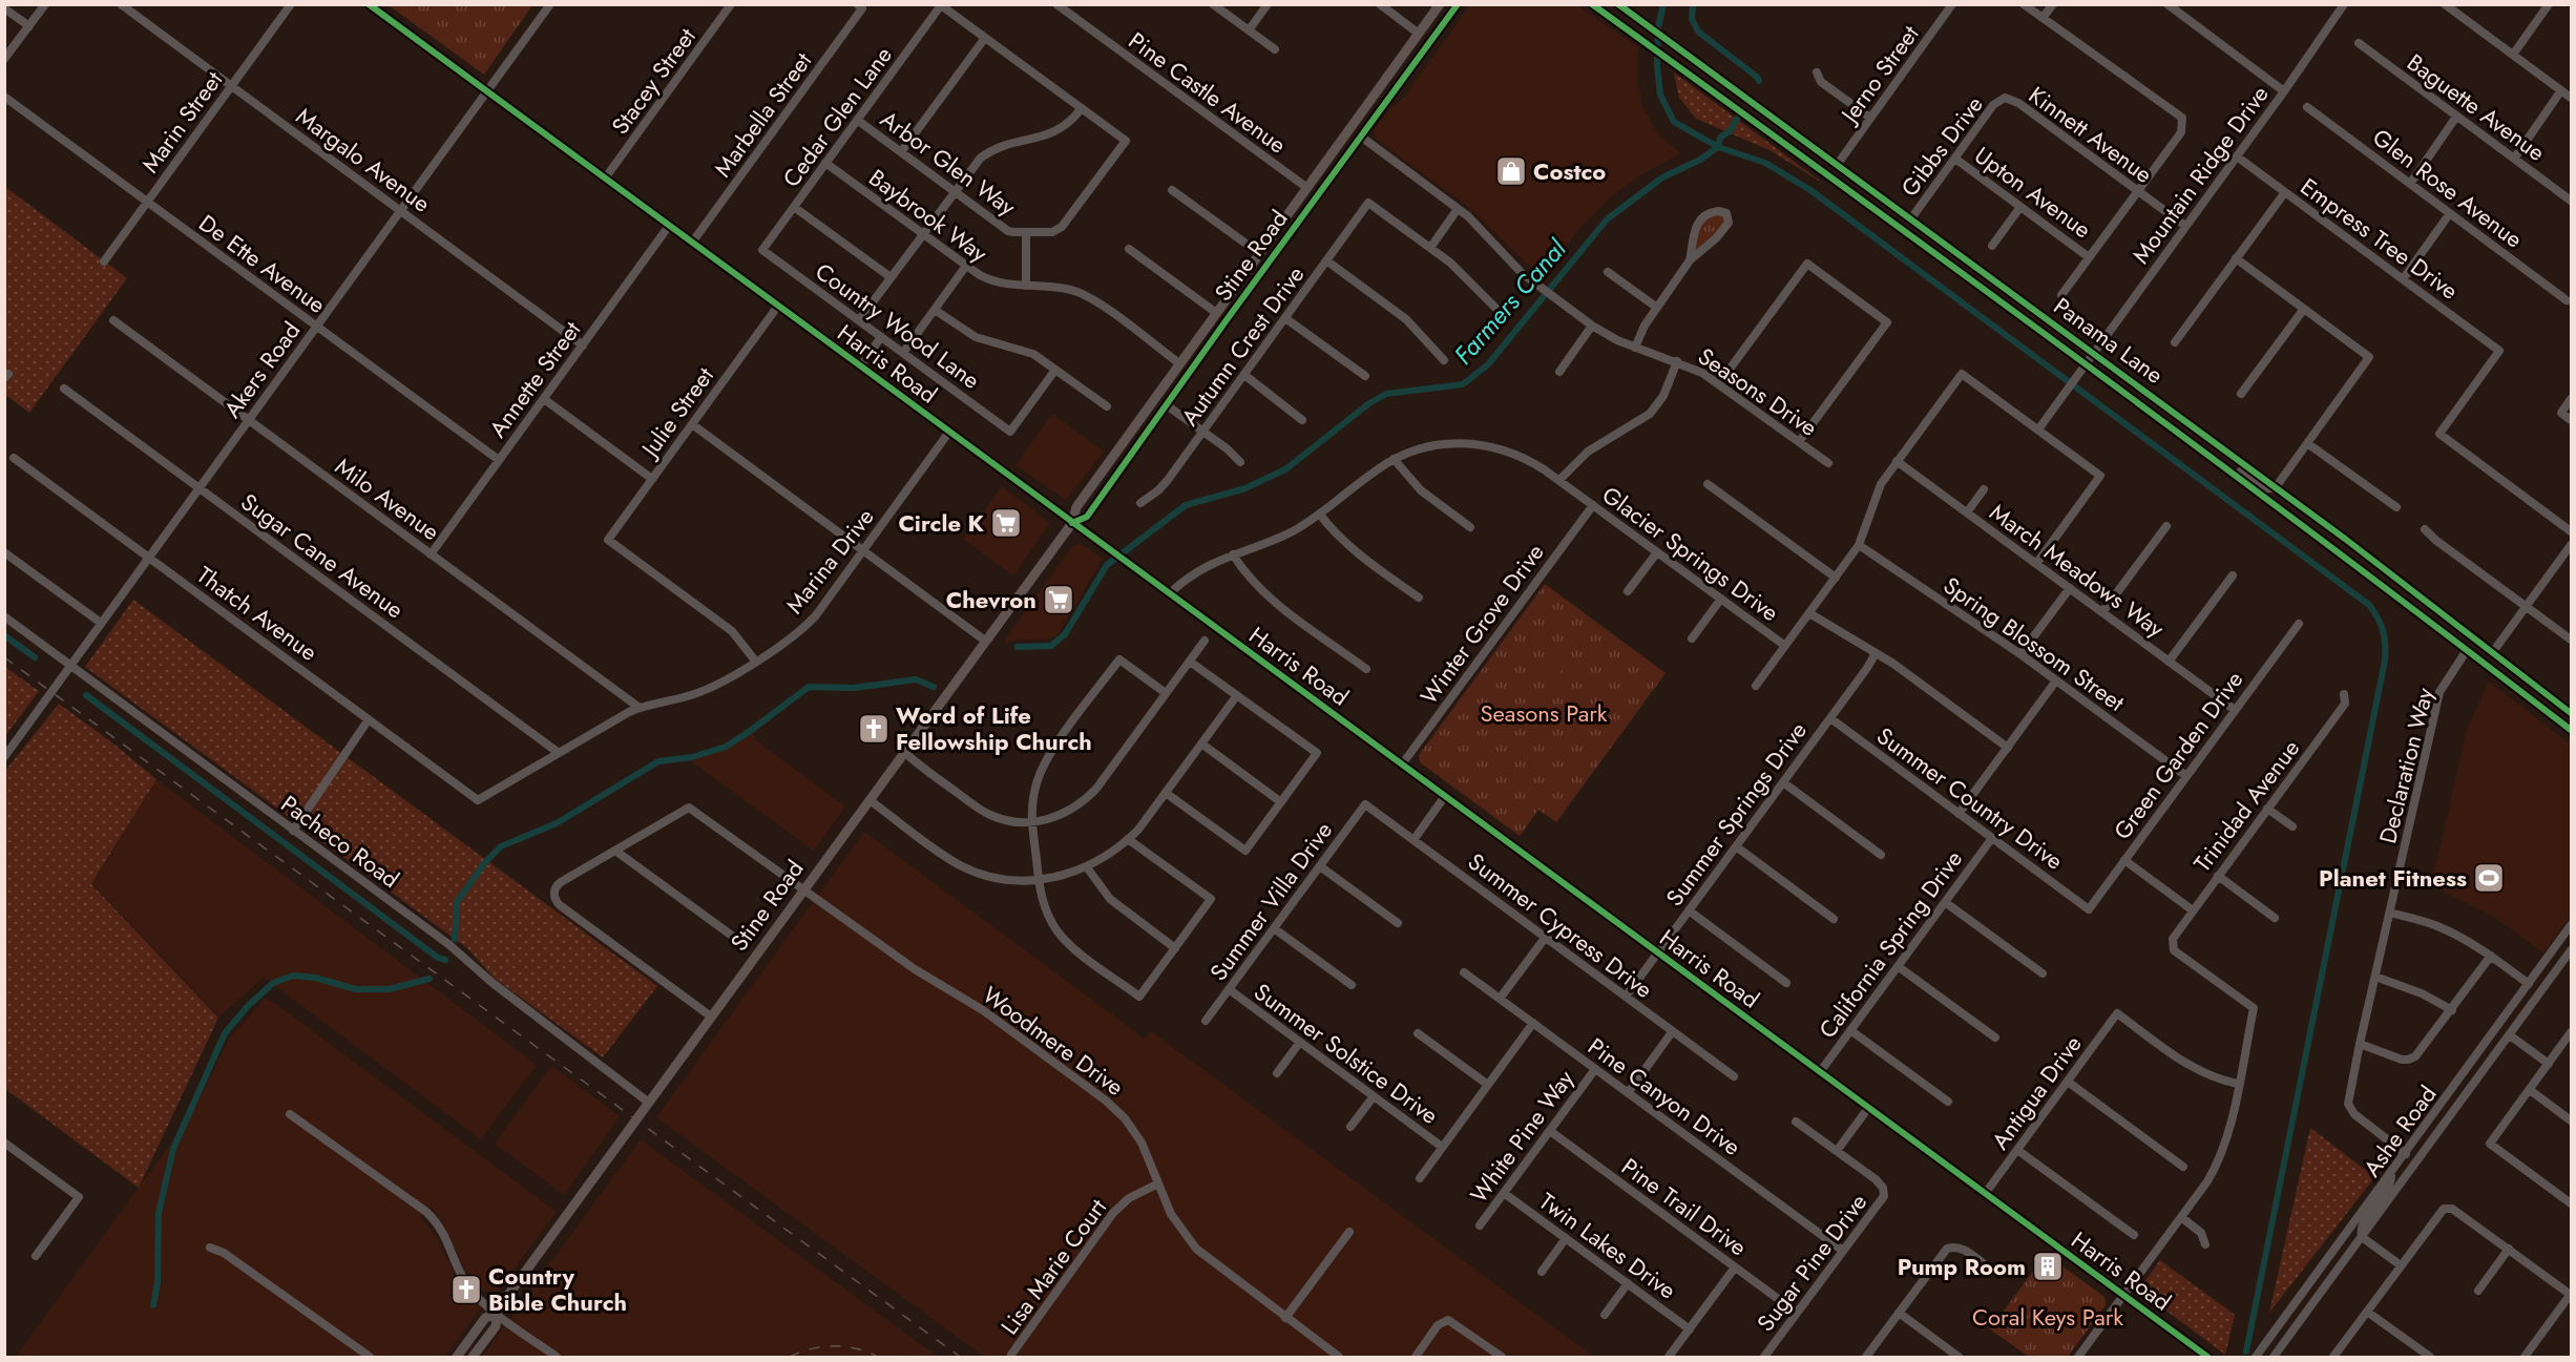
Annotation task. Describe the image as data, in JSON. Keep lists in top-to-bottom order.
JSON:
{
  "streets": {
    "main road": ["Stine Road", "Panama Lane"],
    "street": [
      "Jerno Street",
      "Stacey Street",
      "Pine Castle Avenue",
      "Baguette Avenue",
      "Marbella Street",
      "Cedar Glen Lane",
      "Marin Street",
      "Kinnett Avenue",
      "Gibbs Drive",
      "Margalo Avenue",
      "Arbor Glen Way",
      "Mountain Ridge Drive",
      "Glen Rose Avenue",
      "Upton Avenue",
      "Baybrook Way",
      "Empress Tree Drive",
      "De Ette Avenue",
      "Country Wood Lane",
      "Autumn Crest Drive",
      "Harris Road",
      "Akers Road",
      "Annette Street",
      "Seasons Drive",
      "Julie Street",
      "Milo Avenue",
      "Glacier Springs Drive",
      "Sugar Cane Avenue",
      "Marina Drive",
      "March Meadows Way",
      "Thatch Avenue",
      "Winter Grove Drive",
      "Spring Blossom Street",
      "Green Garden Drive",
      "Declaration Way",
      "Summer Country Drive",
      "Trinidad Avenue",
      "Summer Springs Drive",
      "Pacheco Road",
      "Summer Villa Drive",
      "Summer Cypress Drive",
      "California Spring Drive",
      "Woodmere Drive",
      "Summer Solstice Drive",
      "Antigua Drive",
      "Pine Canyon Drive",
      "Ashe Road",
      "White Pine Way",
      "Pine Trail Drive",
      "Twin Lakes Drive",
      "Sugar Pine Drive",
      "Lisa Marie Court"
    ]
  },
  "crossings": [
    ["Jerno Street", "Panama Lane"],
    ["Stacey Street", "Harris Road"],
    ["Pine Castle Avenue", "Stine Road"],
    ["Marbella Street", "Harris Road"],
    ["Cedar Glen Lane", "Arbor Glen Way"],
    ["Cedar Glen Lane", "Baybrook Way"],
    ["Cedar Glen Lane", "Country Wood Lane"],
    ["Marin Street", "Margalo Avenue"],
    ["Marin Street", "De Ette Avenue"],
    ["Kinnett Avenue", "Gibbs Drive"],
    ["Kinnett Avenue", "Mountain Ridge Drive"],
    ["Gibbs Drive", "Upton Avenue"],
    ["Gibbs Drive", "Panama Lane"],
    ["Margalo Avenue", "Akers Road"],
    ["Margalo Avenue", "Annette Street"],
    ["Mountain Ridge Drive", "Empress Tree Drive"],
    ["Mountain Ridge Drive", "Panama Lane"],
    ["Baybrook Way", "Stine Road"],
    ["Stine Road", "Harris Road"],
    ["Stine Road", "Seasons Drive"],
    ["Stine Road", "Pacheco Road"],
    ["Stine Road", "Woodmere Drive"],
    ["De Ette Avenue", "Akers Road"],
    ["De Ette Avenue", "Annette Street"],
    ["Panama Lane", "Declaration Way"],
    ["Harris Road", "Akers Road"],
    ["Harris Road", "Annette Street"],
    ["Harris Road", "Julie Street"],
    ["Harris Road", "Glacier Springs Drive"],
    ["Harris Road", "Marina Drive"],
    ["Harris Road", "Winter Grove Drive"],
    ["Harris Road", "Summer Springs Drive"],
    ["Harris Road", "California Spring Drive"],
    ["Harris Road", "Antigua Drive"],
    ["Akers Road", "Milo Avenue"],
    ["Akers Road", "Sugar Cane Avenue"],
    ["Akers Road", "Thatch Avenue"],
    ["Akers Road", "Pacheco Road"],
    ["Annette Street", "Milo Avenue"],
    ["Julie Street", "Marina Drive"],
    ["Milo Avenue", "Marina Drive"],
    ["Glacier Springs Drive", "Winter Grove Drive"],
    ["Sugar Cane Avenue", "Marina Drive"],
    ["Marina Drive", "Thatch Avenue"],
    ["March Meadows Way", "Green Garden Drive"],
    ["Spring Blossom Street", "Green Garden Drive"],
    ["Green Garden Drive", "Summer Country Drive"],
    ["Declaration Way", "Ashe Road"],
    ["Summer Country Drive", "Summer Springs Drive"],
    ["Summer Country Drive", "California Spring Drive"],
    ["Trinidad Avenue", "Antigua Drive"],
    ["Summer Springs Drive", "Summer Cypress Drive"],
    ["Summer Villa Drive", "Summer Cypress Drive"],
    ["Summer Villa Drive", "Summer Solstice Drive"],
    ["Woodmere Drive", "Lisa Marie Court"],
    ["Pine Canyon Drive", "White Pine Way"],
    ["Pine Canyon Drive", "Sugar Pine Drive"],
    ["White Pine Way", "Pine Trail Drive"],
    ["White Pine Way", "Twin Lakes Drive"],
    ["Pine Trail Drive", "Sugar Pine Drive"]
  ],
  "water": ["Farmers Canal"],
  "parks": ["Seasons Park", "Coral Keys Park"],
  "places": {
    "shop": ["Costco"],
    "supermarket": ["Circle K", "Chevron"],
    "church": ["Word of Life Fellowship Church", "Country Bible Church"],
    "sports": ["Planet Fitness"],
    "building": ["Pump Room"]
  }
}
